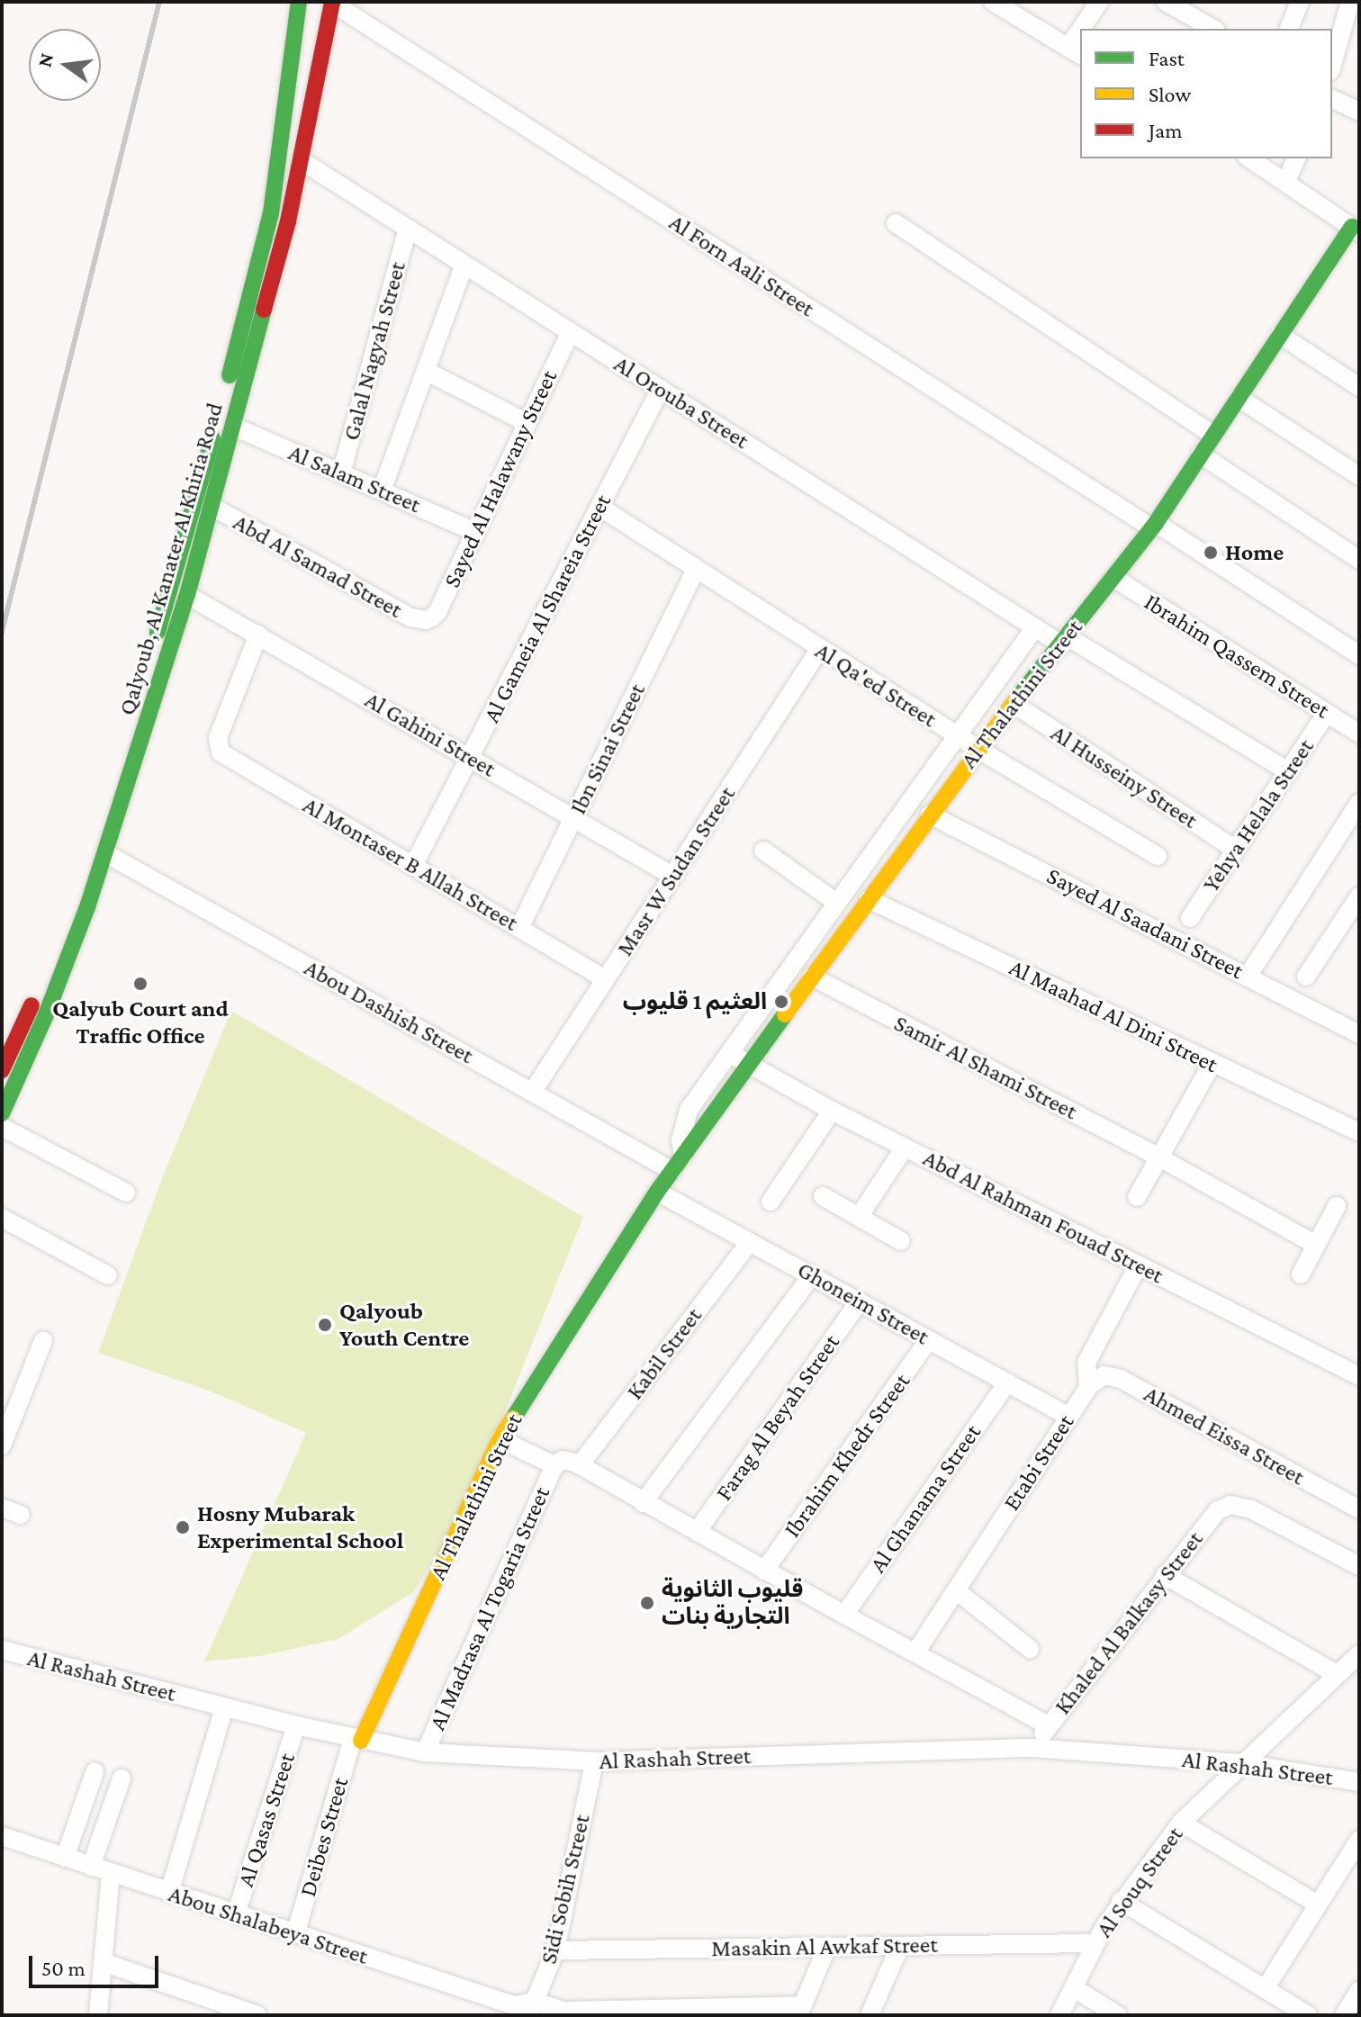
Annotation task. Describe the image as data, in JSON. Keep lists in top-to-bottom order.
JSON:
{
  "streets": {
    "main road": ["Qalyoub, Al Kanater Al Khiria Road", "Al Thalathini Street"],
    "street": [
      "Al Forn Aali Street",
      "Galal Nagyah Street",
      "Al Orouba Street",
      "Al Salam Street",
      "Sayed Al Halawany Street",
      "Abd Al Samad Street",
      "Al Gameia Al Shareia Street",
      "Ibrahim Qassem Street",
      "Al Qa'ed Street",
      "Al Gahini Street",
      "Ibn Sinai Street",
      "Al Husseiny Street",
      "Yehya Helala Street",
      "Al Montaser B Allah Street",
      "Masr W Sudan Street",
      "Sayed Al Saadani Street",
      "Abou Dashish Street",
      "Al Maahad Al Dini Street",
      "Samir Al Shami Street",
      "Abd Al Rahman Fouad Street",
      "Ghoneim Street",
      "Kabil Street",
      "Farag Al Beyah Street",
      "Ahmed Eissa Street",
      "Ibrahim Khedr Street",
      "Etabi Street",
      "Al Ghanama Street",
      "Al Madrasa Al Togaria Street",
      "Khaled Al Balkasy Street",
      "Al Rashah Street",
      "Al Qasas Street",
      "Deibes Street",
      "Al Souq Street",
      "Sidi Sobih Street",
      "Abou Shalabeya Street",
      "Masakin Al Awkaf Street"
    ]
  },
  "crossings": [
    ["Al Forn Aali Street", "Qalyoub, Al Kanater Al Khiria Road"],
    ["Al Forn Aali Street", "Al Thalathini Street"],
    ["Galal Nagyah Street", "Al Orouba Street"],
    ["Galal Nagyah Street", "Al Salam Street"],
    ["Al Orouba Street", "Sayed Al Halawany Street"],
    ["Al Orouba Street", "Qalyoub, Al Kanater Al Khiria Road"],
    ["Al Orouba Street", "Al Gameia Al Shareia Street"],
    ["Al Orouba Street", "Al Thalathini Street"],
    ["Al Orouba Street", "Yehya Helala Street"],
    ["Al Salam Street", "Sayed Al Halawany Street"],
    ["Al Salam Street", "Qalyoub, Al Kanater Al Khiria Road"],
    ["Sayed Al Halawany Street", "Abd Al Samad Street"],
    ["Qalyoub, Al Kanater Al Khiria Road", "Abd Al Samad Street"],
    ["Qalyoub, Al Kanater Al Khiria Road", "Al Gahini Street"],
    ["Qalyoub, Al Kanater Al Khiria Road", "Abou Dashish Street"],
    ["Al Gameia Al Shareia Street", "Al Qa'ed Street"],
    ["Al Gameia Al Shareia Street", "Al Gahini Street"],
    ["Al Gameia Al Shareia Street", "Al Montaser B Allah Street"],
    ["Ibrahim Qassem Street", "Al Thalathini Street"],
    ["Ibrahim Qassem Street", "Yehya Helala Street"],
    ["Al Qa'ed Street", "Al Thalathini Street"],
    ["Al Qa'ed Street", "Ibn Sinai Street"],
    ["Al Qa'ed Street", "Masr W Sudan Street"],
    ["Al Thalathini Street", "Al Husseiny Street"],
    ["Al Thalathini Street", "Sayed Al Saadani Street"],
    ["Al Thalathini Street", "Abou Dashish Street"],
    ["Al Thalathini Street", "Al Maahad Al Dini Street"],
    ["Al Thalathini Street", "Samir Al Shami Street"],
    ["Al Thalathini Street", "Abd Al Rahman Fouad Street"],
    ["Al Thalathini Street", "Ghoneim Street"],
    ["Al Thalathini Street", "Al Rashah Street"],
    ["Al Thalathini Street", "Deibes Street"],
    ["Al Gahini Street", "Ibn Sinai Street"],
    ["Al Gahini Street", "Al Montaser B Allah Street"],
    ["Al Gahini Street", "Masr W Sudan Street"],
    ["Ibn Sinai Street", "Al Montaser B Allah Street"],
    ["Al Husseiny Street", "Yehya Helala Street"],
    ["Al Montaser B Allah Street", "Masr W Sudan Street"],
    ["Masr W Sudan Street", "Abou Dashish Street"],
    ["Abd Al Rahman Fouad Street", "Etabi Street"],
    ["Ghoneim Street", "Kabil Street"],
    ["Ghoneim Street", "Farag Al Beyah Street"],
    ["Ghoneim Street", "Ibrahim Khedr Street"],
    ["Ghoneim Street", "Etabi Street"],
    ["Ghoneim Street", "Al Ghanama Street"],
    ["Ahmed Eissa Street", "Etabi Street"],
    ["Al Madrasa Al Togaria Street", "Al Rashah Street"],
    ["Khaled Al Balkasy Street", "Al Rashah Street"],
    ["Al Rashah Street", "Al Qasas Street"],
    ["Al Rashah Street", "Deibes Street"],
    ["Al Rashah Street", "Al Souq Street"],
    ["Al Rashah Street", "Sidi Sobih Street"],
    ["Al Qasas Street", "Abou Shalabeya Street"],
    ["Deibes Street", "Abou Shalabeya Street"],
    ["Al Souq Street", "Masakin Al Awkaf Street"],
    ["Sidi Sobih Street", "Abou Shalabeya Street"],
    ["Sidi Sobih Street", "Masakin Al Awkaf Street"]
  ],
  "places": [
    "Home",
    "Qalyub Court and Traffic Office",
    "العثيم 1 قليوب",
    "Qalyoub Youth Centre",
    "Hosny Mubarak Experimental School",
    "قليوب الثانوية التجارية بنات"
  ],
  "legend": ["Fast", "Slow", "Jam"],
  "scale_bar": "50 m",
  "north": "left"
}
